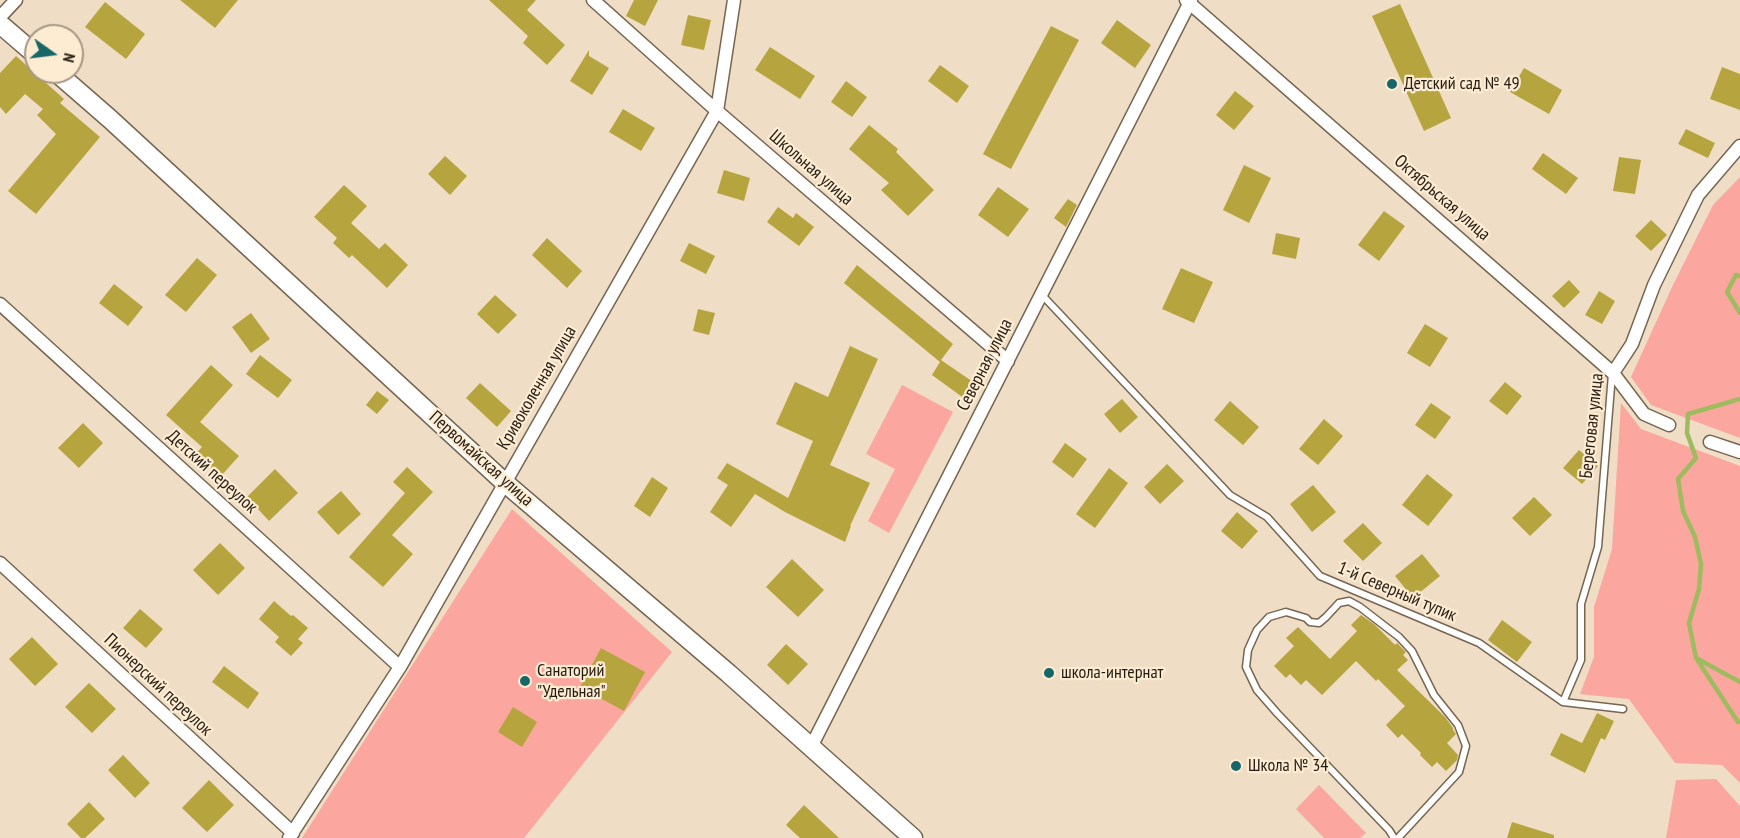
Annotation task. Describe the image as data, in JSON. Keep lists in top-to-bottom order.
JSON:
{
  "streets": {
    "main road": ["Первомайская улица"],
    "street": [
      "Школьная улица",
      "Октябрьская улица",
      "Северная улица",
      "Кривоколенная улица",
      "Береговая улица",
      "Детский переулок",
      "Пионерский переулок"
    ],
    "lane": ["1-й Северный тупик"]
  },
  "crossings": [
    ["Школьная улица", "Северная улица"],
    ["Школьная улица", "Кривоколенная улица"],
    ["Октябрьская улица", "Северная улица"],
    ["Октябрьская улица", "Береговая улица"],
    ["Северная улица", "Первомайская улица"],
    ["Северная улица", "1-й Северный тупик"],
    ["Кривоколенная улица", "Первомайская улица"],
    ["Кривоколенная улица", "Детский переулок"],
    ["Кривоколенная улица", "Пионерский переулок"],
    ["Береговая улица", "1-й Северный тупик"]
  ],
  "places": [
    "Детский сад № 49",
    "школа-интернат",
    "Санаторий \"Удельная\"",
    "Школа № 34"
  ],
  "north": "right"
}
